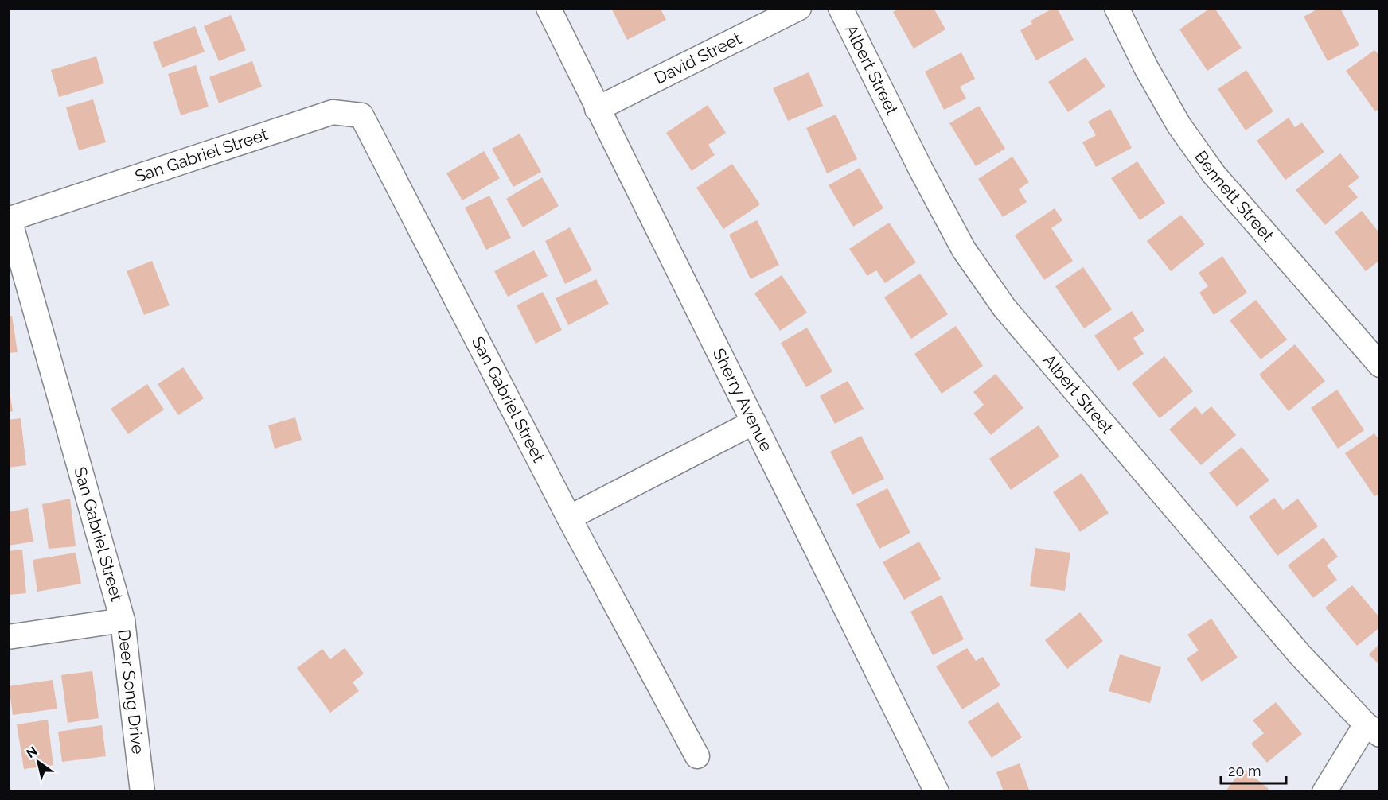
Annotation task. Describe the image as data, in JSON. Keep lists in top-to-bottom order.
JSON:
{
  "streets": {
    "street": [
      "David Street",
      "Albert Street",
      "San Gabriel Street",
      "Bennett Street",
      "Sherry Avenue",
      "Deer Song Drive"
    ]
  },
  "crossings": [
    ["David Street", "Sherry Avenue"],
    ["San Gabriel Street", "Deer Song Drive"]
  ],
  "scale_bar": "20 m",
  "north": "top left"
}
